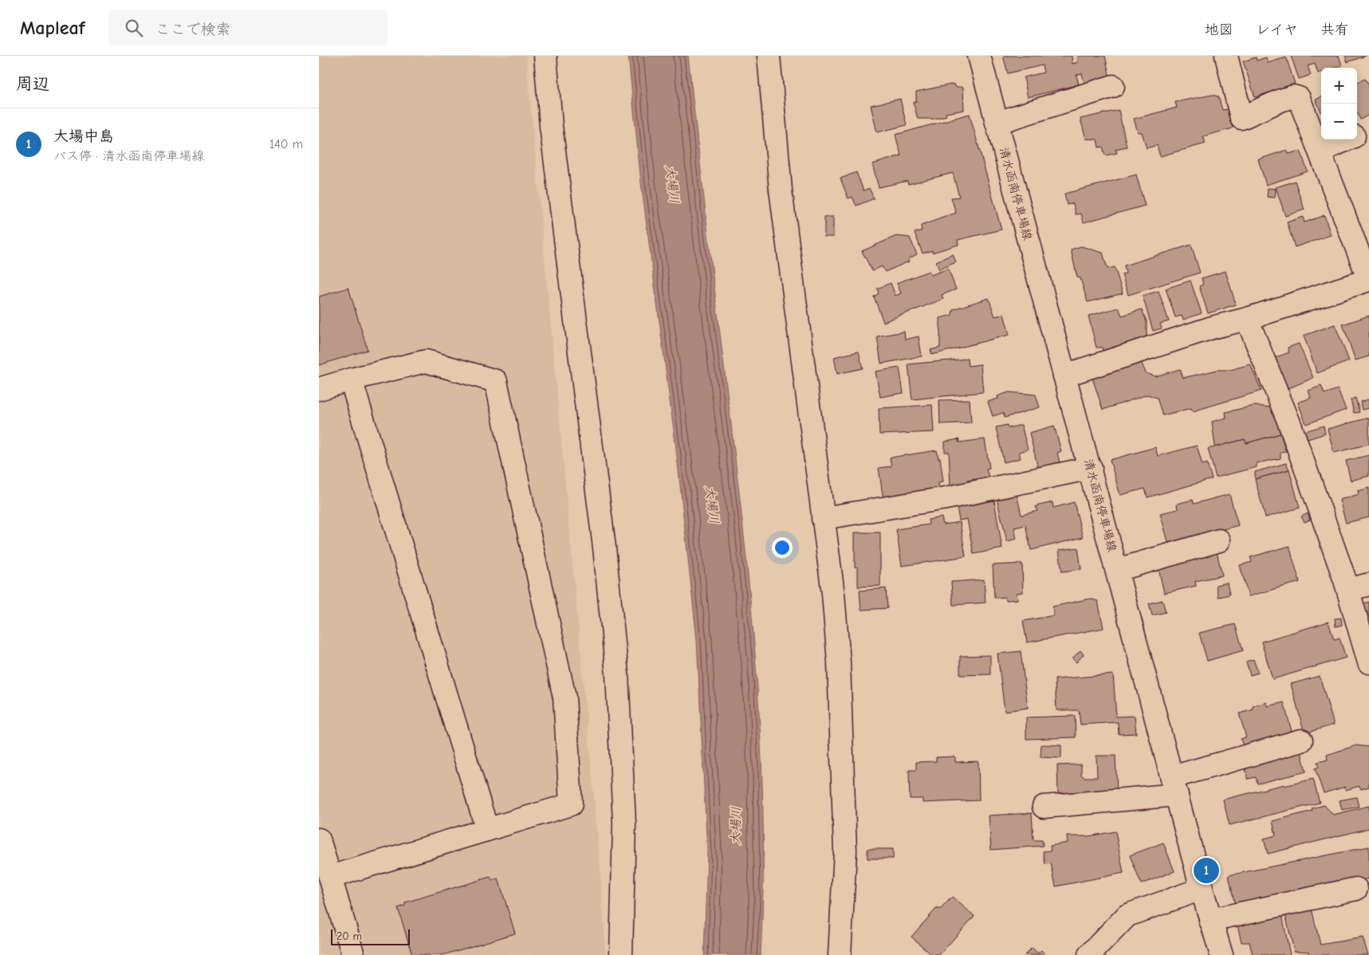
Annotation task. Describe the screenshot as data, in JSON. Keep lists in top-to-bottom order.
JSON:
{
  "streets": {
    "street": ["清水函南停車場線"]
  },
  "water": ["大場川"],
  "scale_bar": "20 m",
  "page": {
    "header": "Mapleaf",
    "search": "ここで検索",
    "nav": ["地図", "レイヤ", "共有"],
    "heading": "周辺",
    "map_buttons": ["+", "−"],
    "list": [
      {
        "mark": "1",
        "name": "大場中島",
        "note": "バス停 · 清水函南停車場線",
        "value": "140 m"
      }
    ],
    "pins": "1",
    "scale": "20 m"
  }
}
